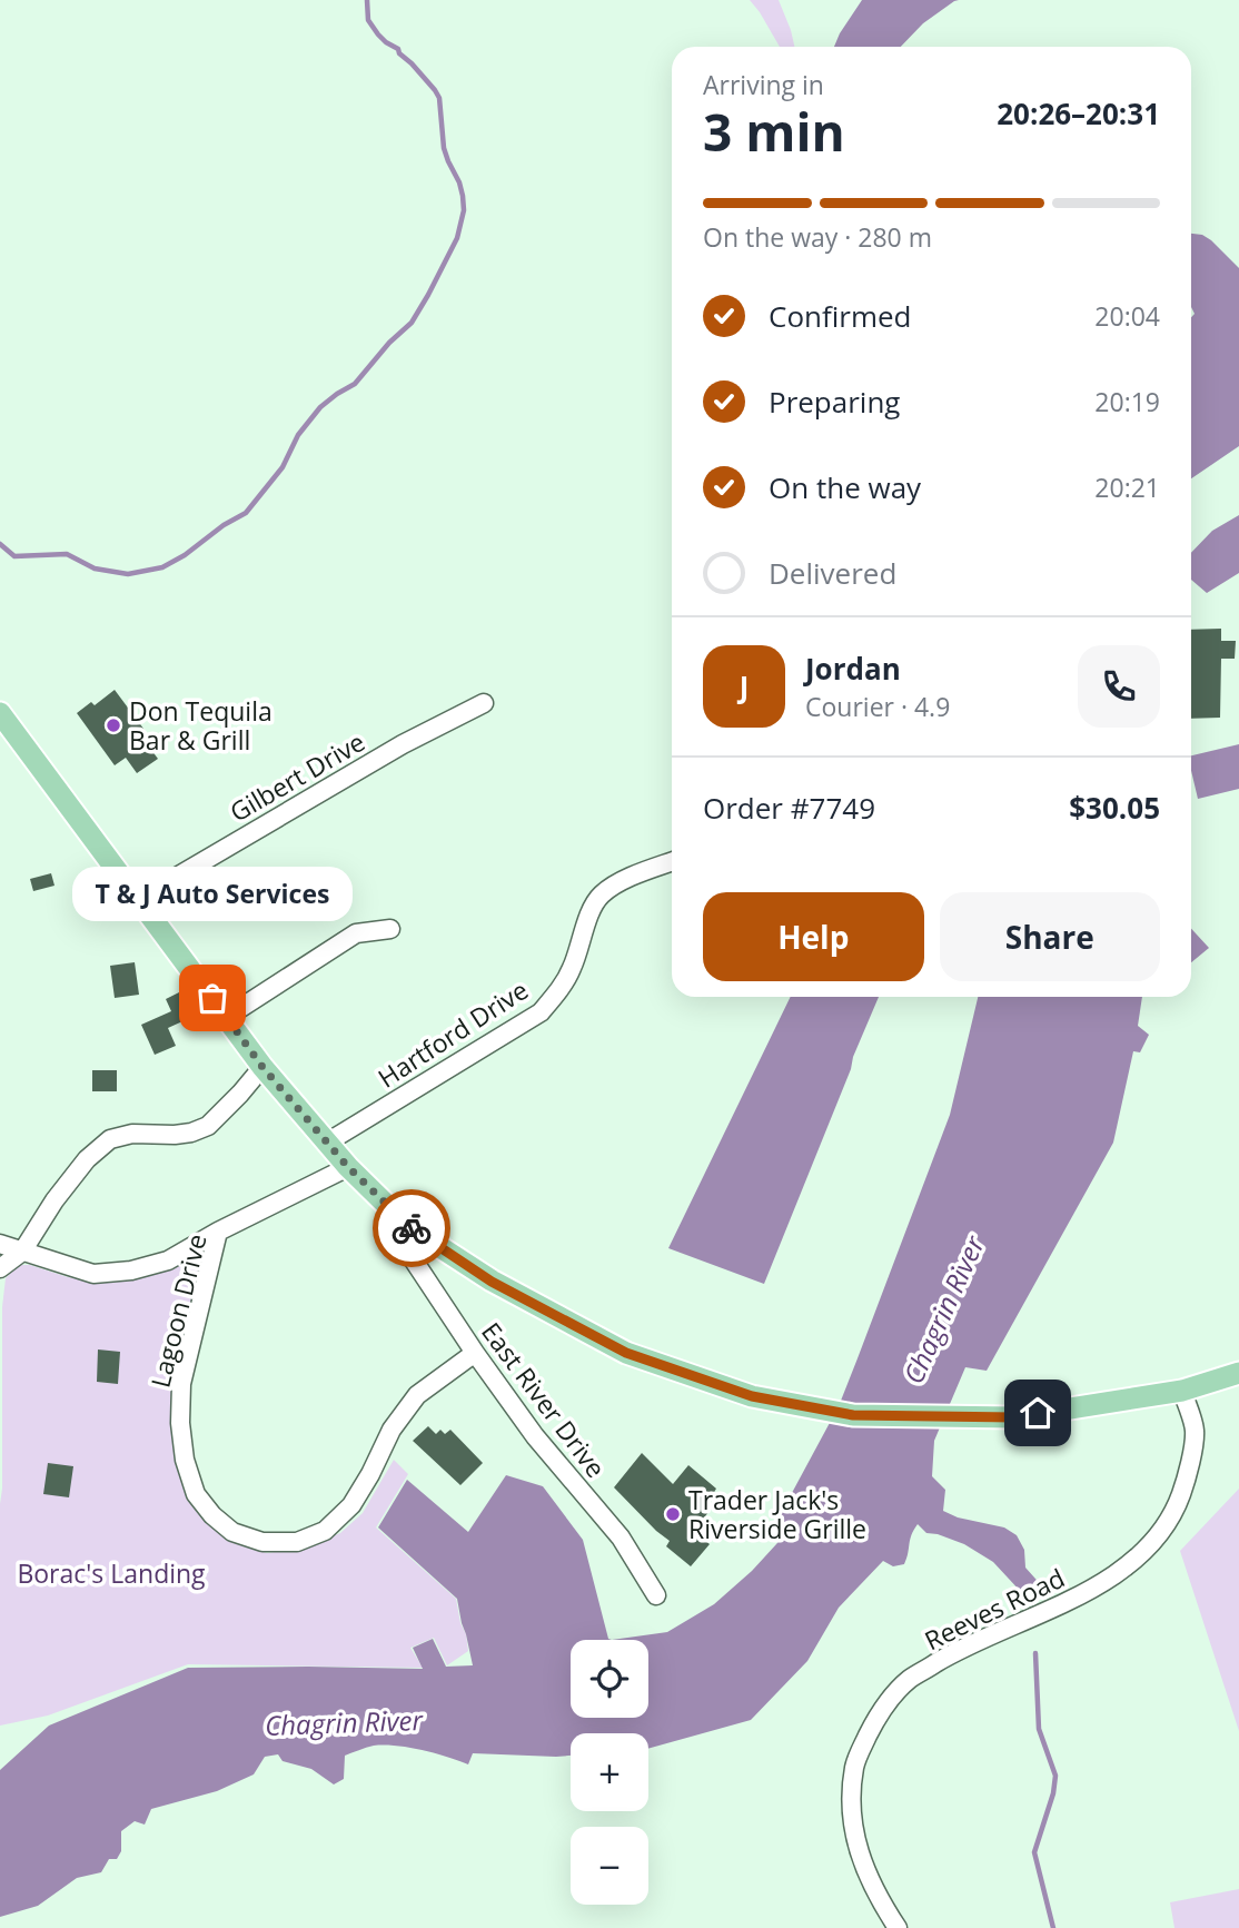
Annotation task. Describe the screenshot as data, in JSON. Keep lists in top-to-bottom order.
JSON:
{
  "streets": {
    "street": [
      "Gilbert Drive",
      "Hartford Drive",
      "Lagoon Drive",
      "East River Drive",
      "Reeves Road"
    ]
  },
  "crossings": [
    ["Lagoon Drive", "East River Drive"]
  ],
  "water": ["Chagrin River"],
  "parks": ["Borac's Landing"],
  "places": ["Don Tequila Bar & Grill", "T & J Auto Services", "Trader Jack's Riverside Grille"],
  "page": {
    "heading": ["3 min", "Arriving in", "20:26–20:31"],
    "panel": [
      "Jordan",
      "Courier · 4.9",
      "Order #7749",
      "$30.05"
    ],
    "bar": "On the way · 280 m",
    "list": [
      ["Confirmed", "20:04"],
      ["Preparing", "20:19"],
      ["On the way", "20:21"],
      "Delivered"
    ],
    "round": "J",
    "bubble": "T & J Auto Services",
    "buttons": ["Help", "Share"],
    "map_buttons": ["+", "−"]
  }
}
